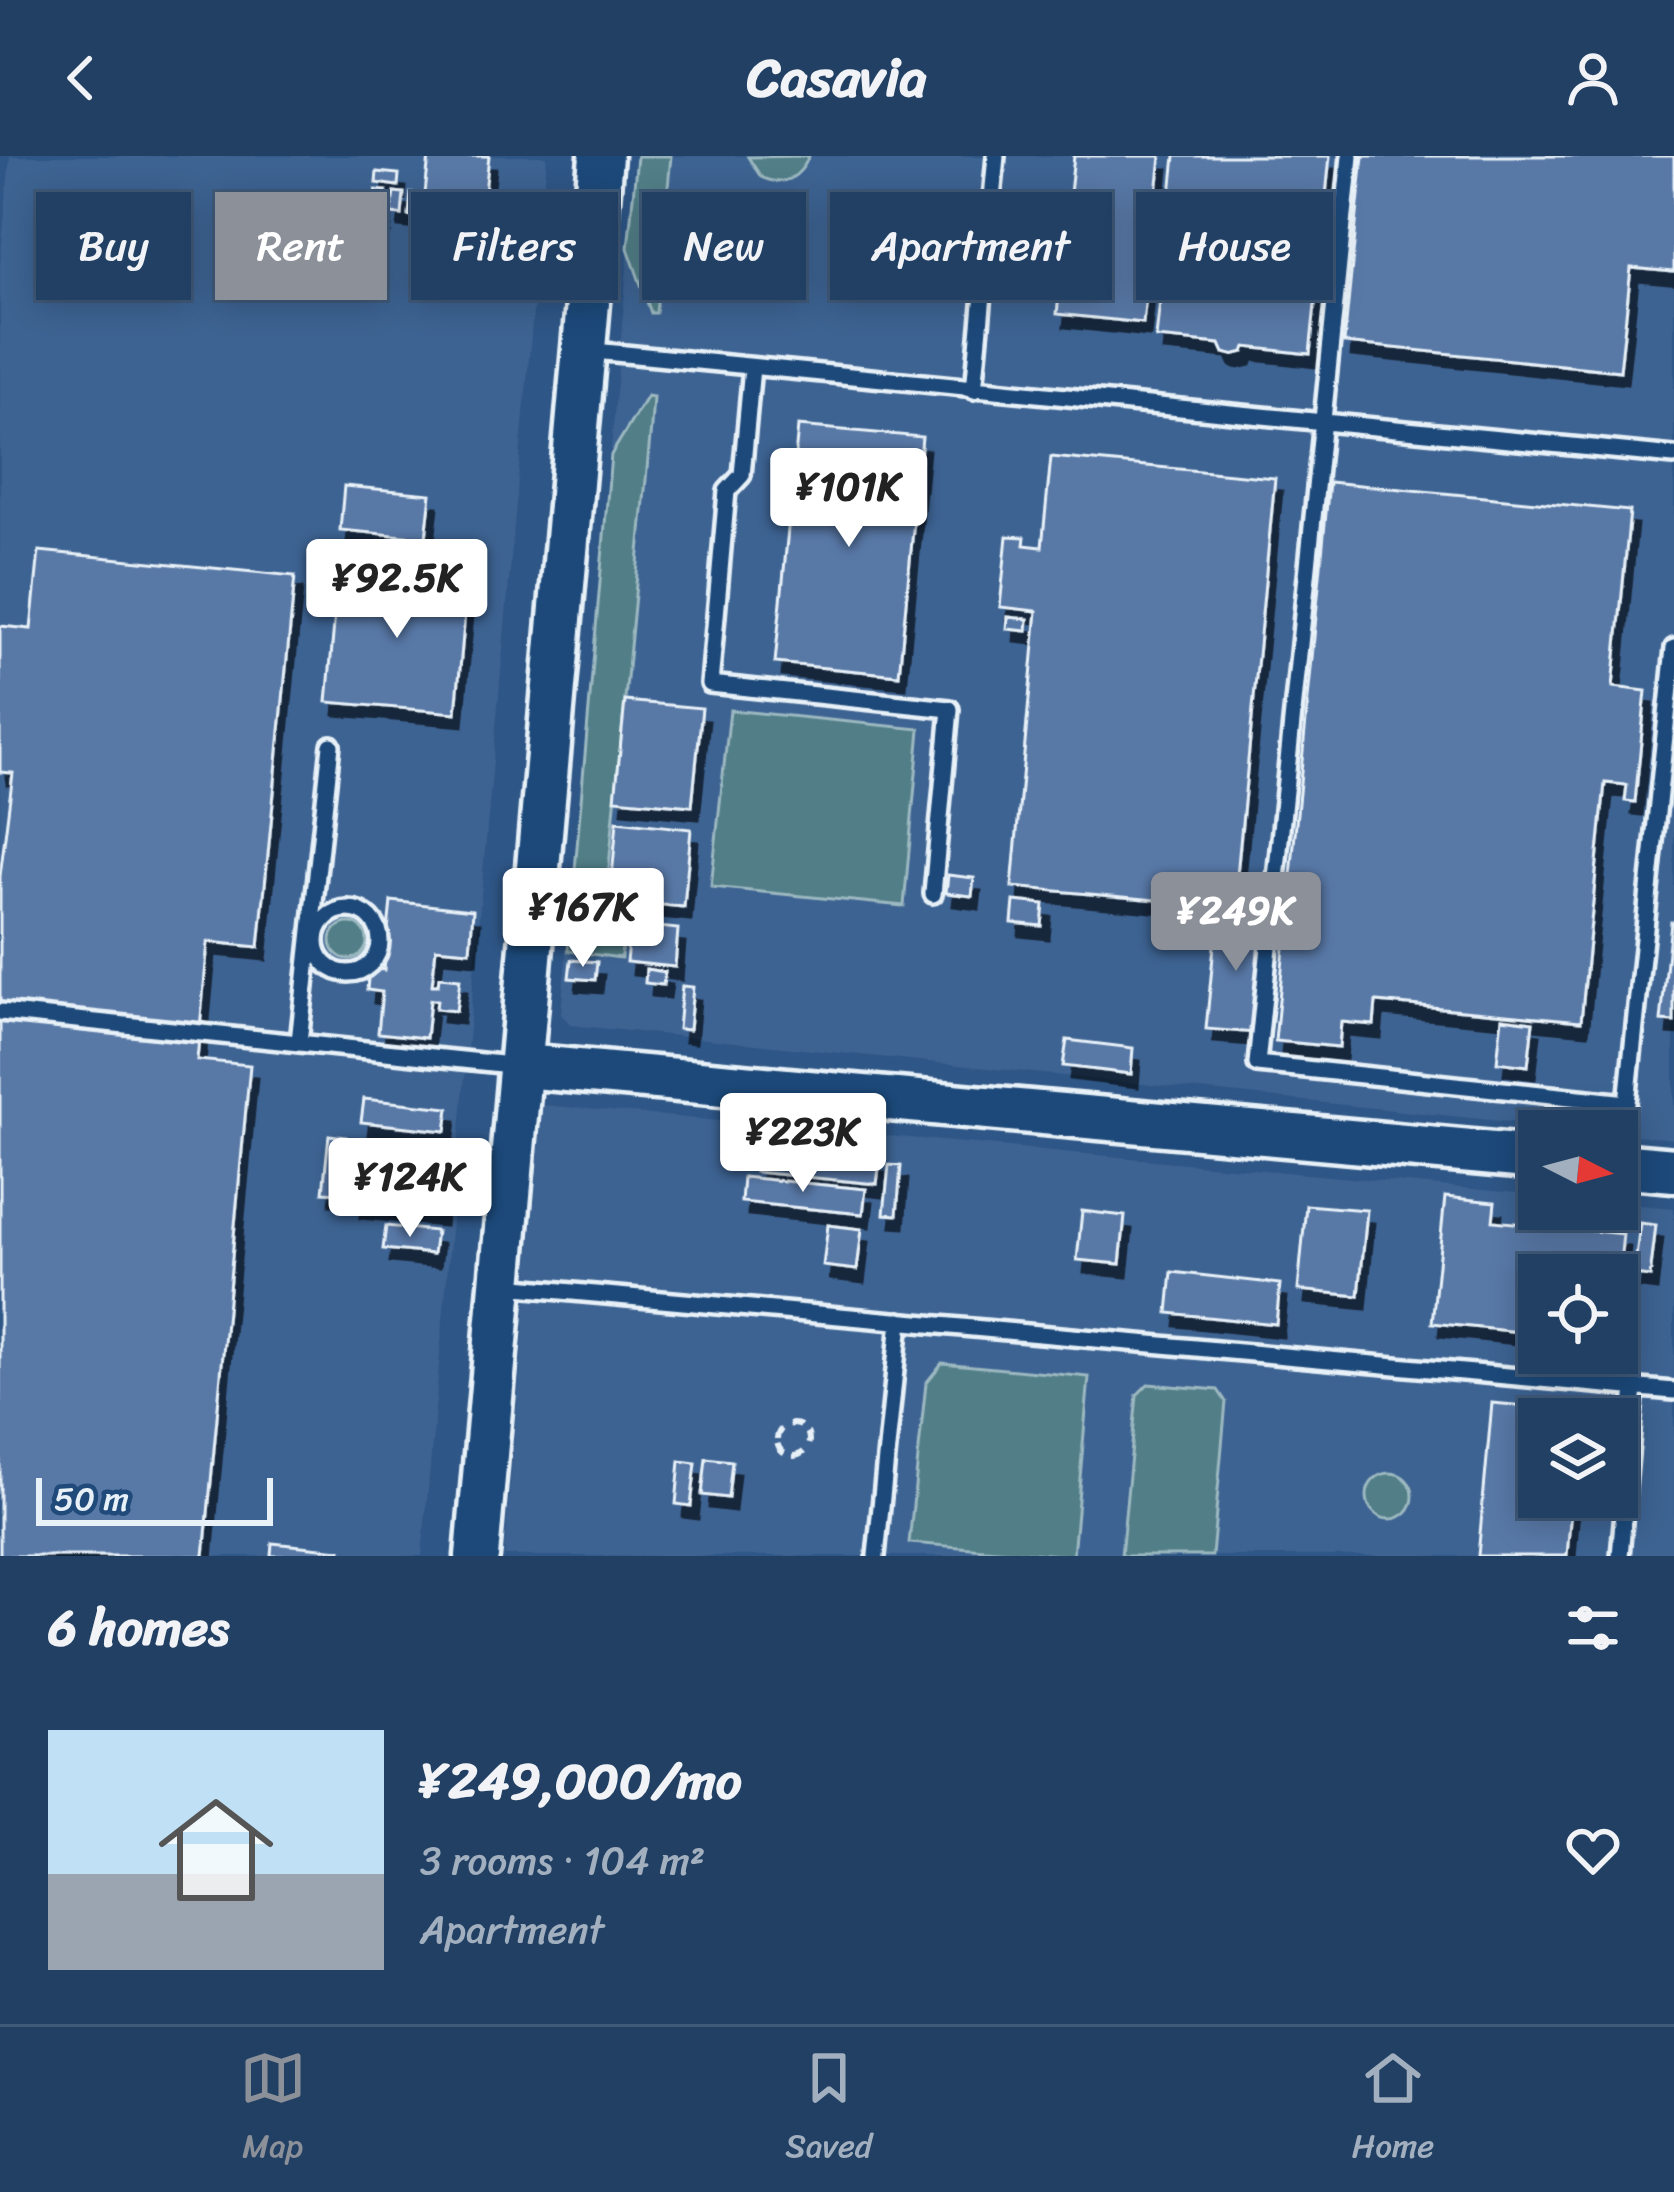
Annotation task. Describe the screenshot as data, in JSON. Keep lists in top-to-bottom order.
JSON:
{
  "scale_bar": "50 m",
  "north": "right",
  "page": {
    "header": "Casavia",
    "chip": [
      "Buy",
      "Rent",
      "Filters",
      "New",
      "Apartment",
      "House"
    ],
    "price": [
      "¥101K",
      "¥92.5K",
      "¥167K",
      "¥249K",
      "¥223K",
      "¥124K"
    ],
    "scale": "50 m",
    "heading": "6 homes",
    "list": [
      {
        "name": "¥249,000/mo",
        "note": "3 rooms · 104 m² · Apartment"
      }
    ],
    "tabs": ["Map", "Saved", "Home"]
  }
}
